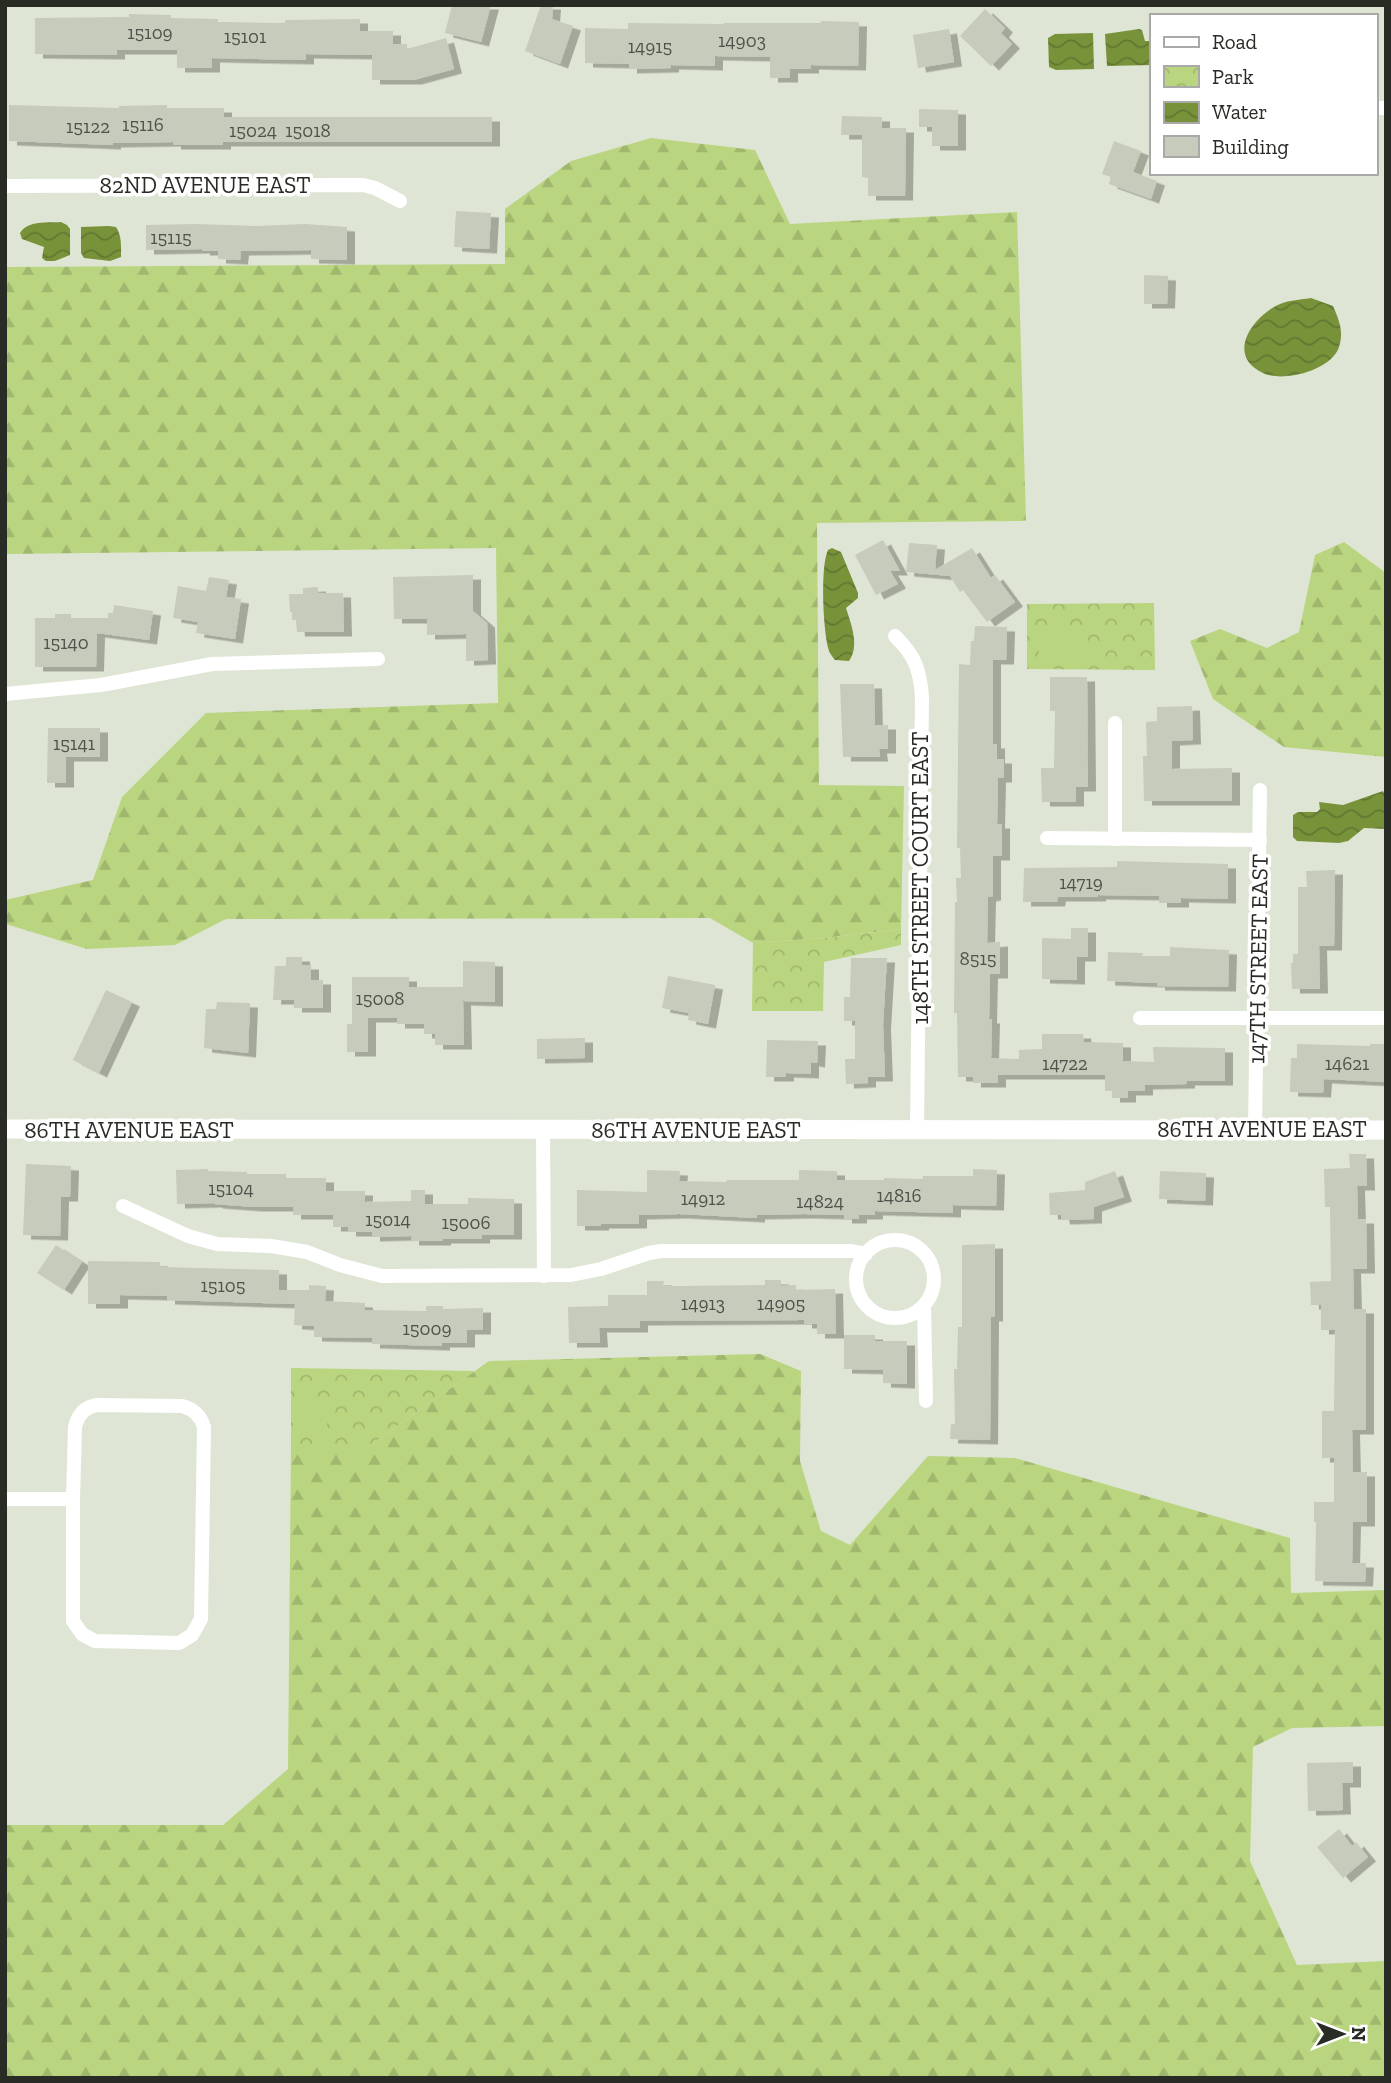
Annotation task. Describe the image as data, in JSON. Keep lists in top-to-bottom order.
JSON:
{
  "streets": {
    "street": [
      "82ND AVENUE EAST",
      "148TH STREET COURT EAST",
      "147TH STREET EAST",
      "86TH AVENUE EAST"
    ]
  },
  "crossings": [
    ["148TH STREET COURT EAST", "86TH AVENUE EAST"],
    ["147TH STREET EAST", "86TH AVENUE EAST"]
  ],
  "house_numbers": [
    "15109",
    "15101",
    "14903",
    "14915",
    "15116",
    "15122",
    "15024",
    "15018",
    "15115",
    "15140",
    "15141",
    "14719",
    "8515",
    "15008",
    "14722",
    "14621",
    "15104",
    "14816",
    "14912",
    "14824",
    "15014",
    "15006",
    "15105",
    "14913",
    "14905",
    "15009"
  ],
  "legend": [
    "Road",
    "Park",
    "Water",
    "Building"
  ],
  "north": "right"
}
